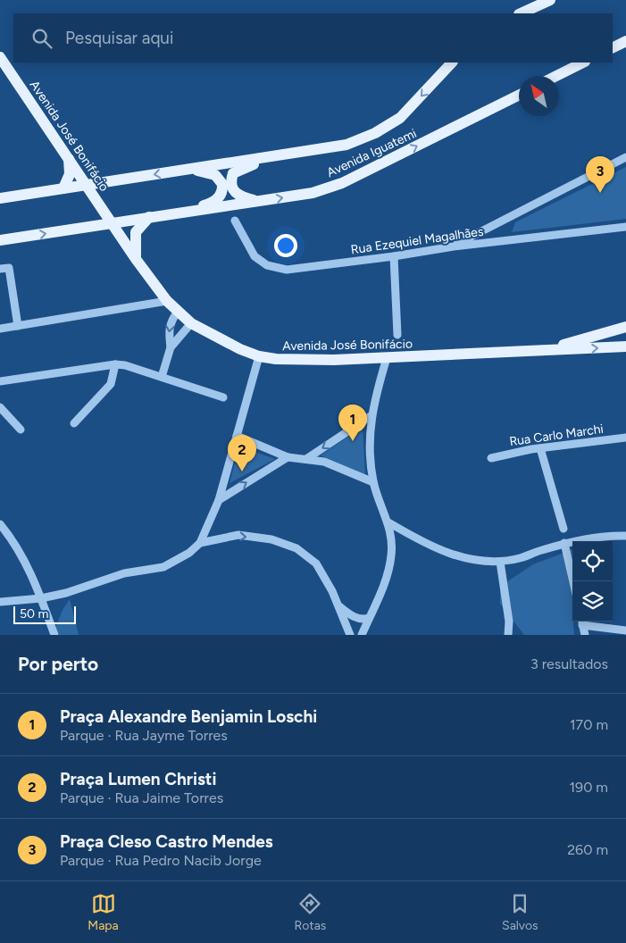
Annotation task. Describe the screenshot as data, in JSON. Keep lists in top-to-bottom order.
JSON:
{
  "streets": {
    "main road": ["Avenida José Bonifácio", "Avenida Iguatemi"],
    "street": ["Rua Ezequiel Magalhães", "Rua Carlo Marchi"]
  },
  "crossings": [
    ["Avenida José Bonifácio", "Avenida Iguatemi"]
  ],
  "scale_bar": "50 m",
  "north": "top left",
  "page": {
    "search": "Pesquisar aqui",
    "pins": ["3", "1", "2"],
    "scale": "50 m",
    "heading": ["Por perto", "3 resultados"],
    "list": [
      {
        "mark": "1",
        "name": "Praça Alexandre Benjamin Loschi",
        "note": "Parque · Rua Jayme Torres",
        "value": "170 m"
      },
      {
        "mark": "2",
        "name": "Praça Lumen Christi",
        "note": "Parque · Rua Jaime Torres",
        "value": "190 m"
      },
      {
        "mark": "3",
        "name": "Praça Cleso Castro Mendes",
        "note": "Parque · Rua Pedro Nacib Jorge",
        "value": "260 m"
      }
    ],
    "nav": ["Mapa", "Rotas", "Salvos"]
  }
}
